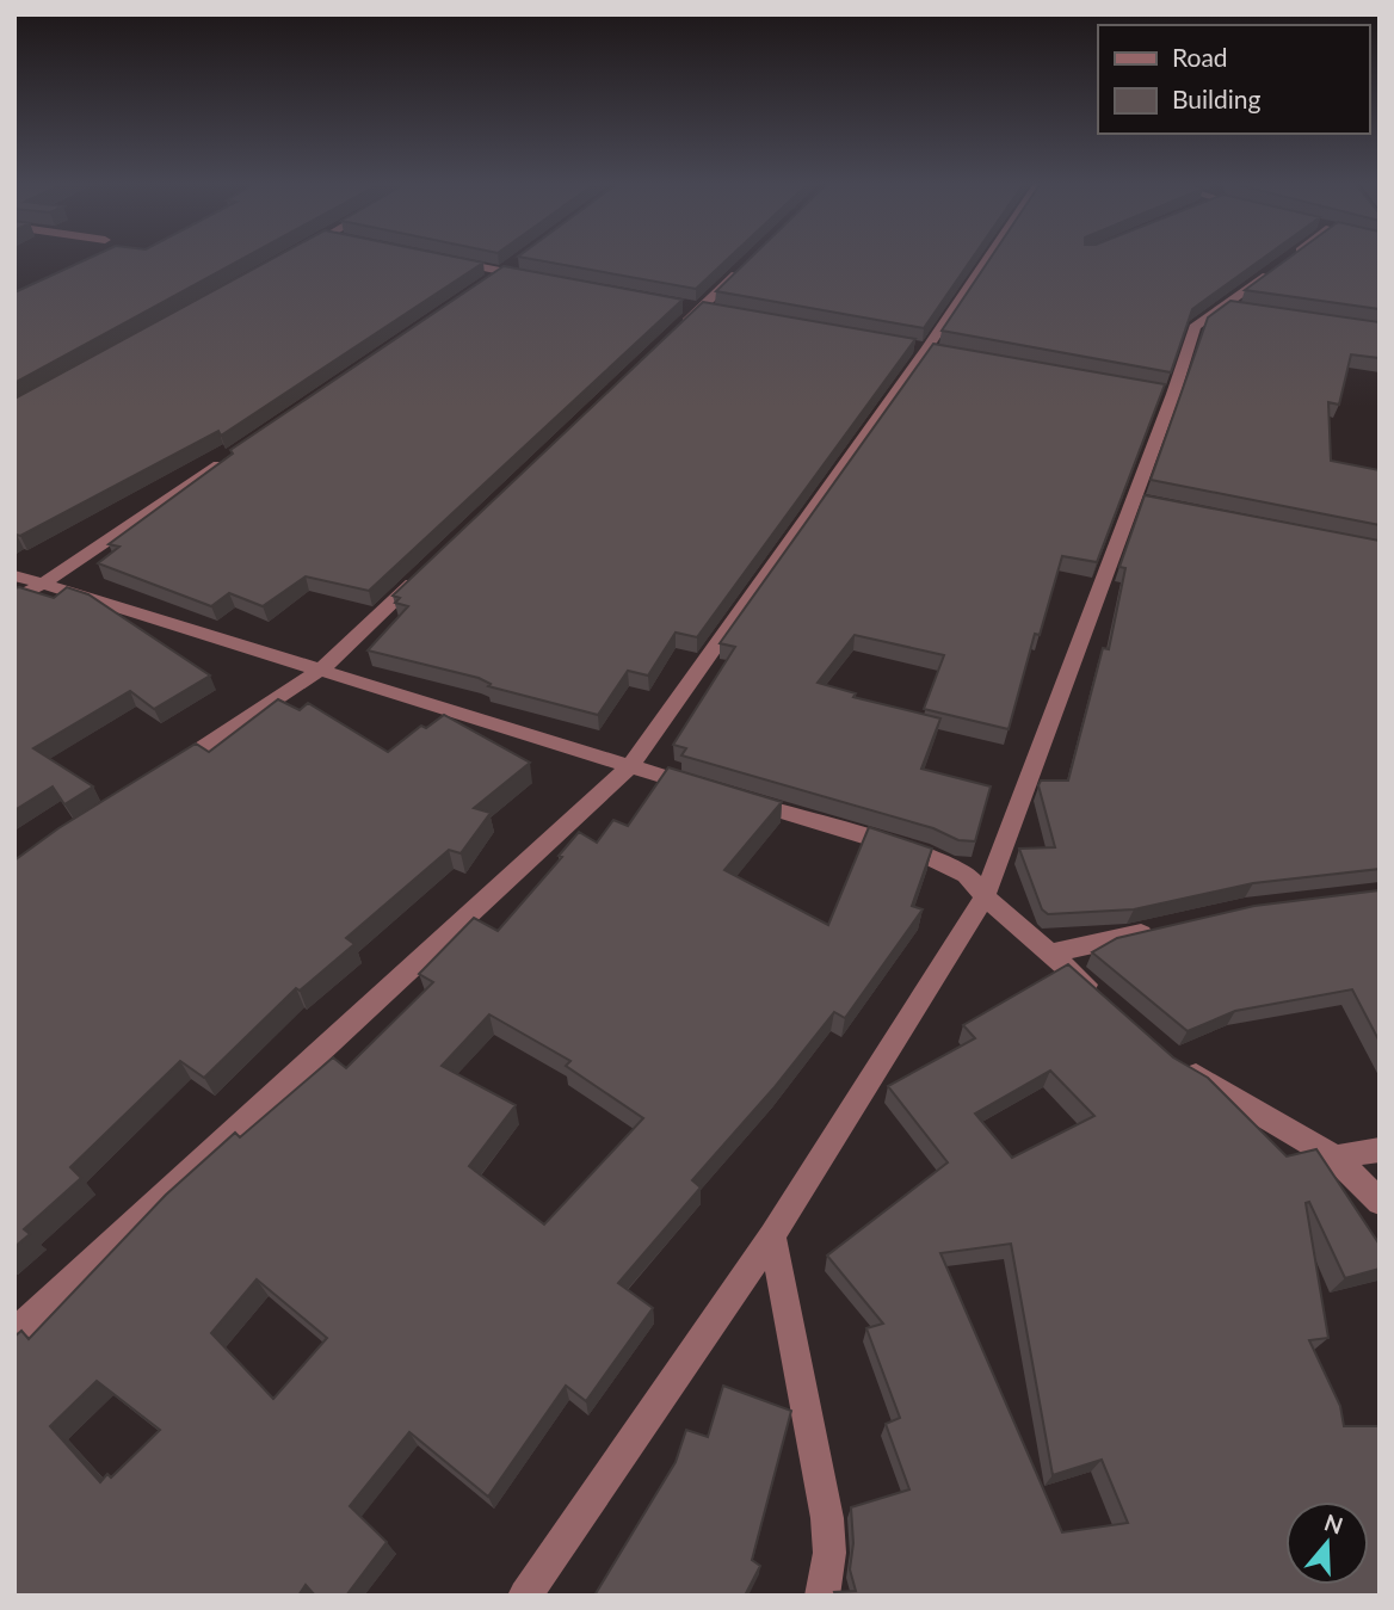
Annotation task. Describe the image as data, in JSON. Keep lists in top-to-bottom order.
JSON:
{
  "legend": ["Road", "Building"],
  "north": "top"
}
